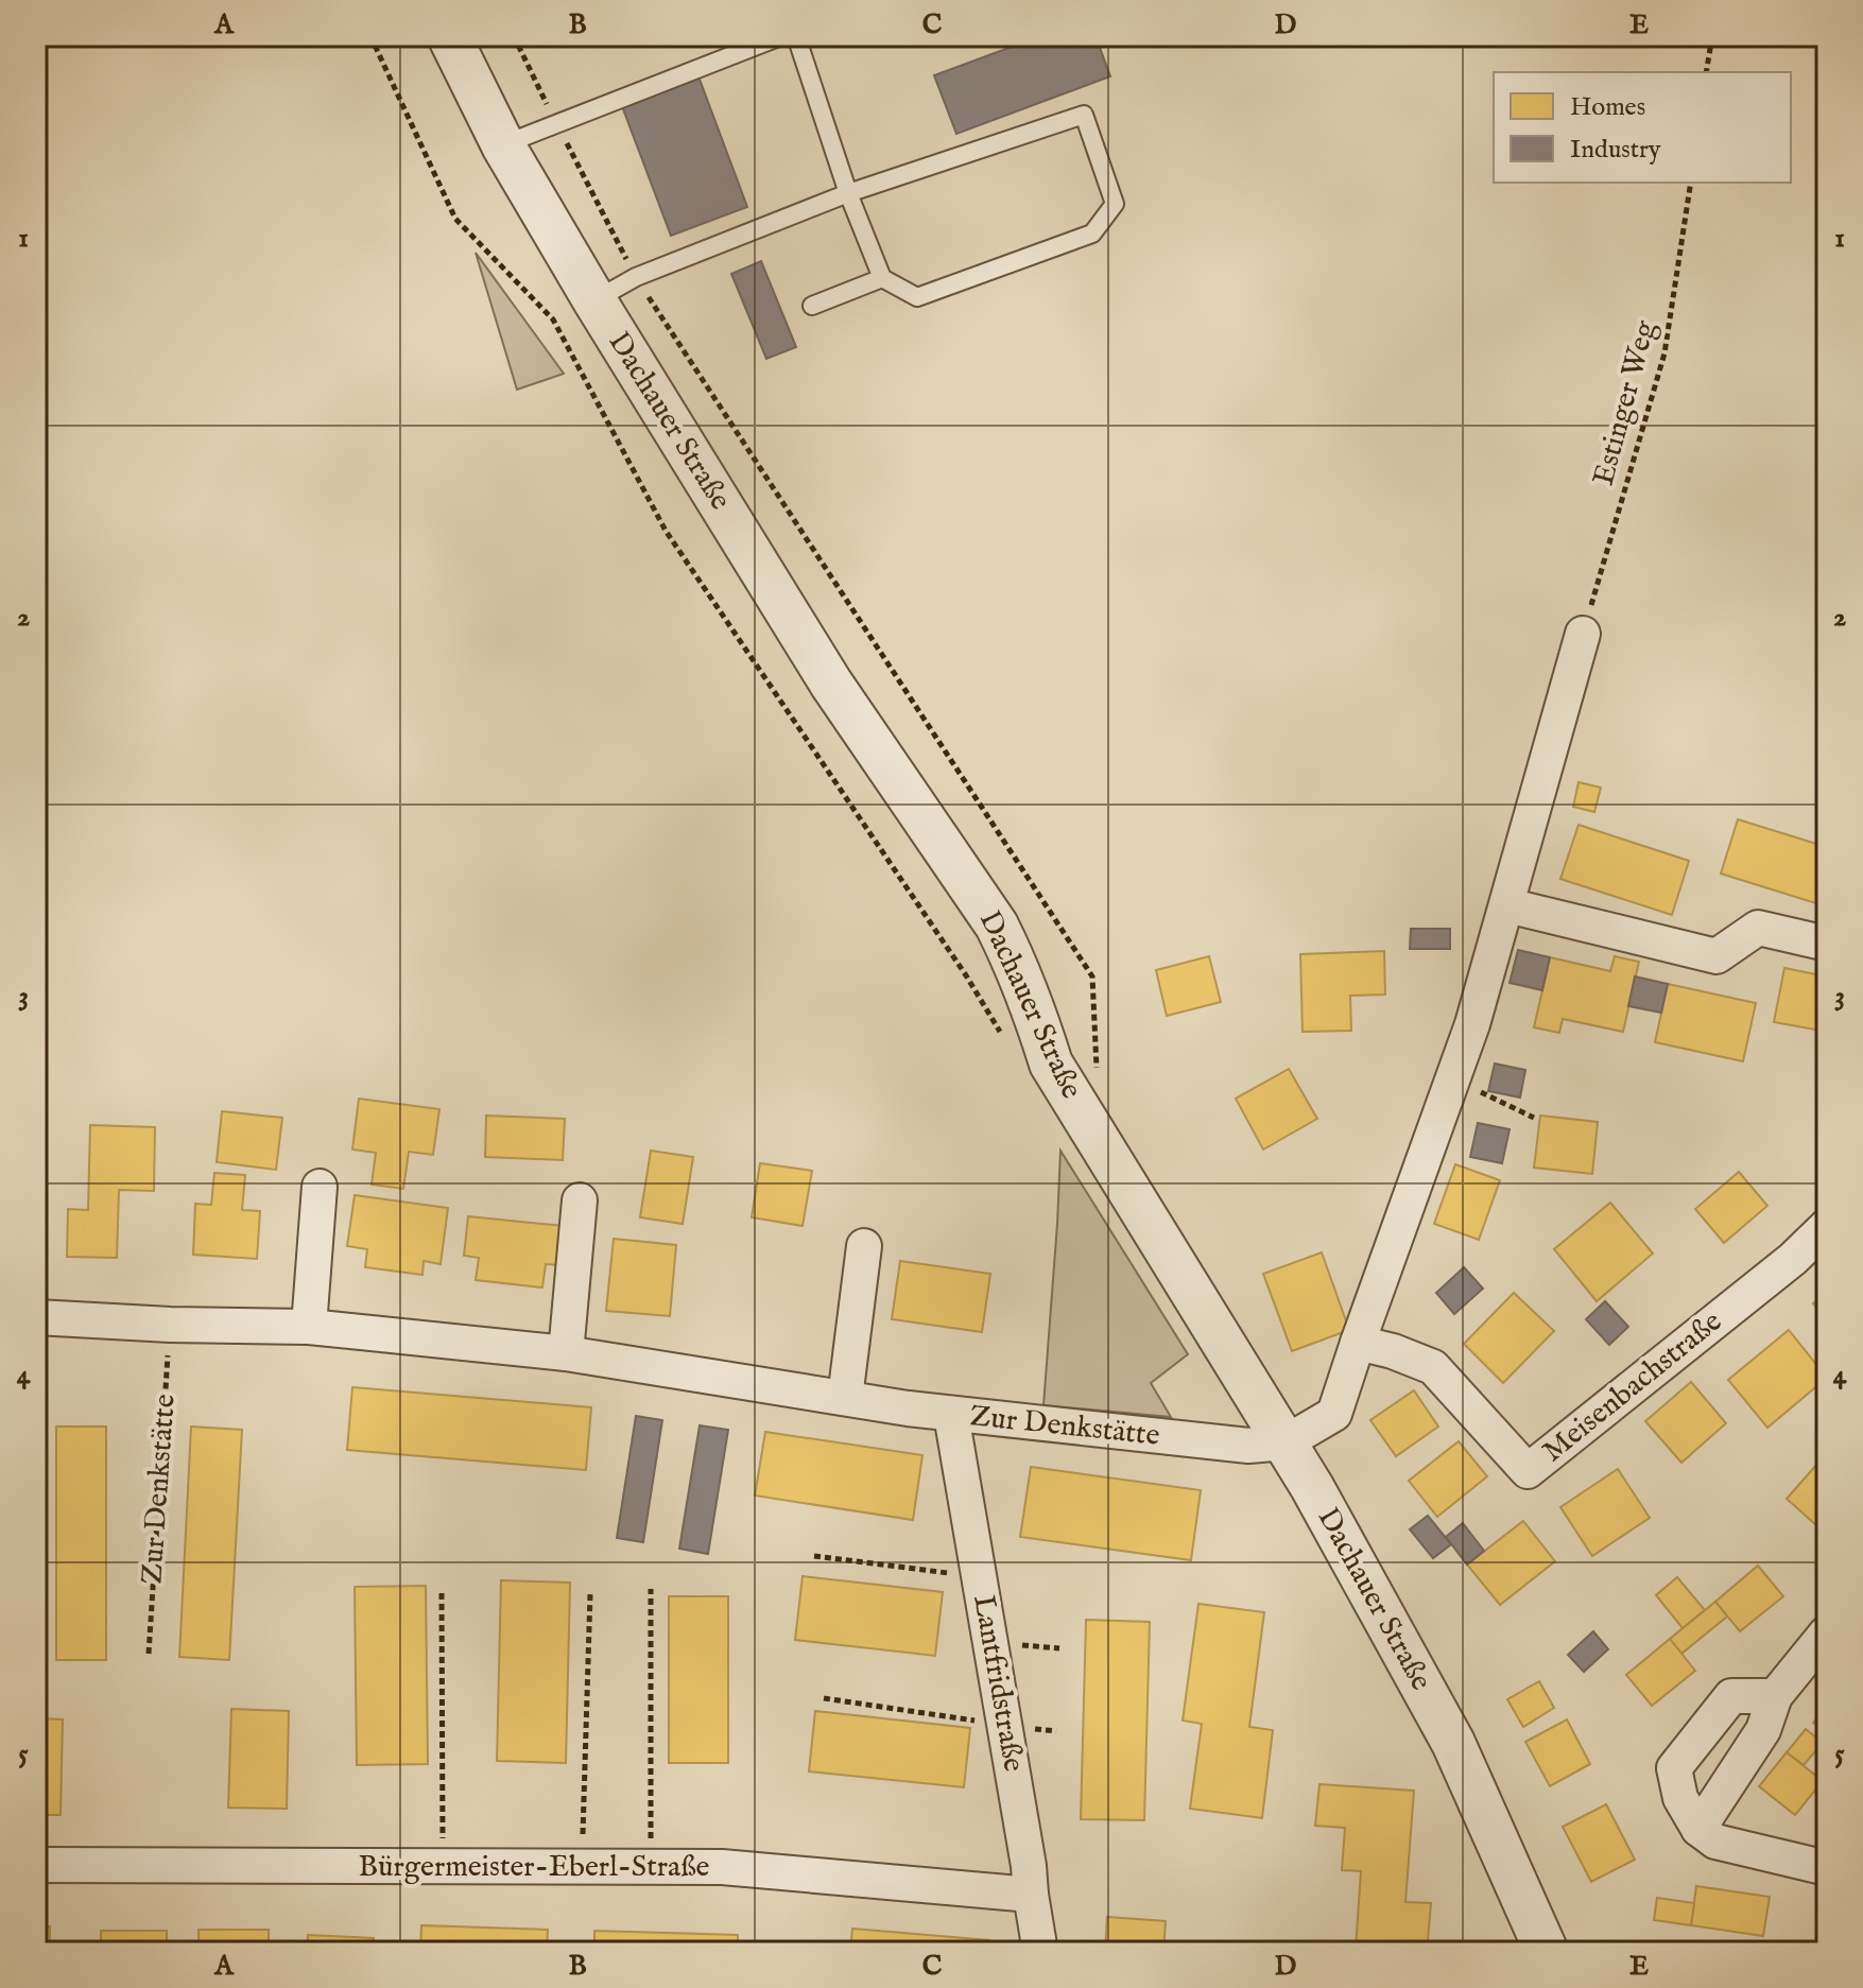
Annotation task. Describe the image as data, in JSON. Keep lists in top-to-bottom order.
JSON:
{
  "streets": {
    "street": [
      "Dachauer Straße",
      "Meisenbachstraße",
      "Zur Denkstätte",
      "Lantfridstraße",
      "Bürgermeister-Eberl-Straße"
    ],
    "path": ["Estinger Weg"]
  },
  "crossings": [
    ["Dachauer Straße", "Zur Denkstätte"],
    ["Zur Denkstätte", "Lantfridstraße"],
    ["Lantfridstraße", "Bürgermeister-Eberl-Straße"]
  ],
  "legend": ["Homes", "Industry"],
  "grid": {
    "columns": [
      "A",
      "B",
      "C",
      "D",
      "E"
    ],
    "rows": [
      "1",
      "2",
      "3",
      "4",
      "5"
    ]
  }
}
